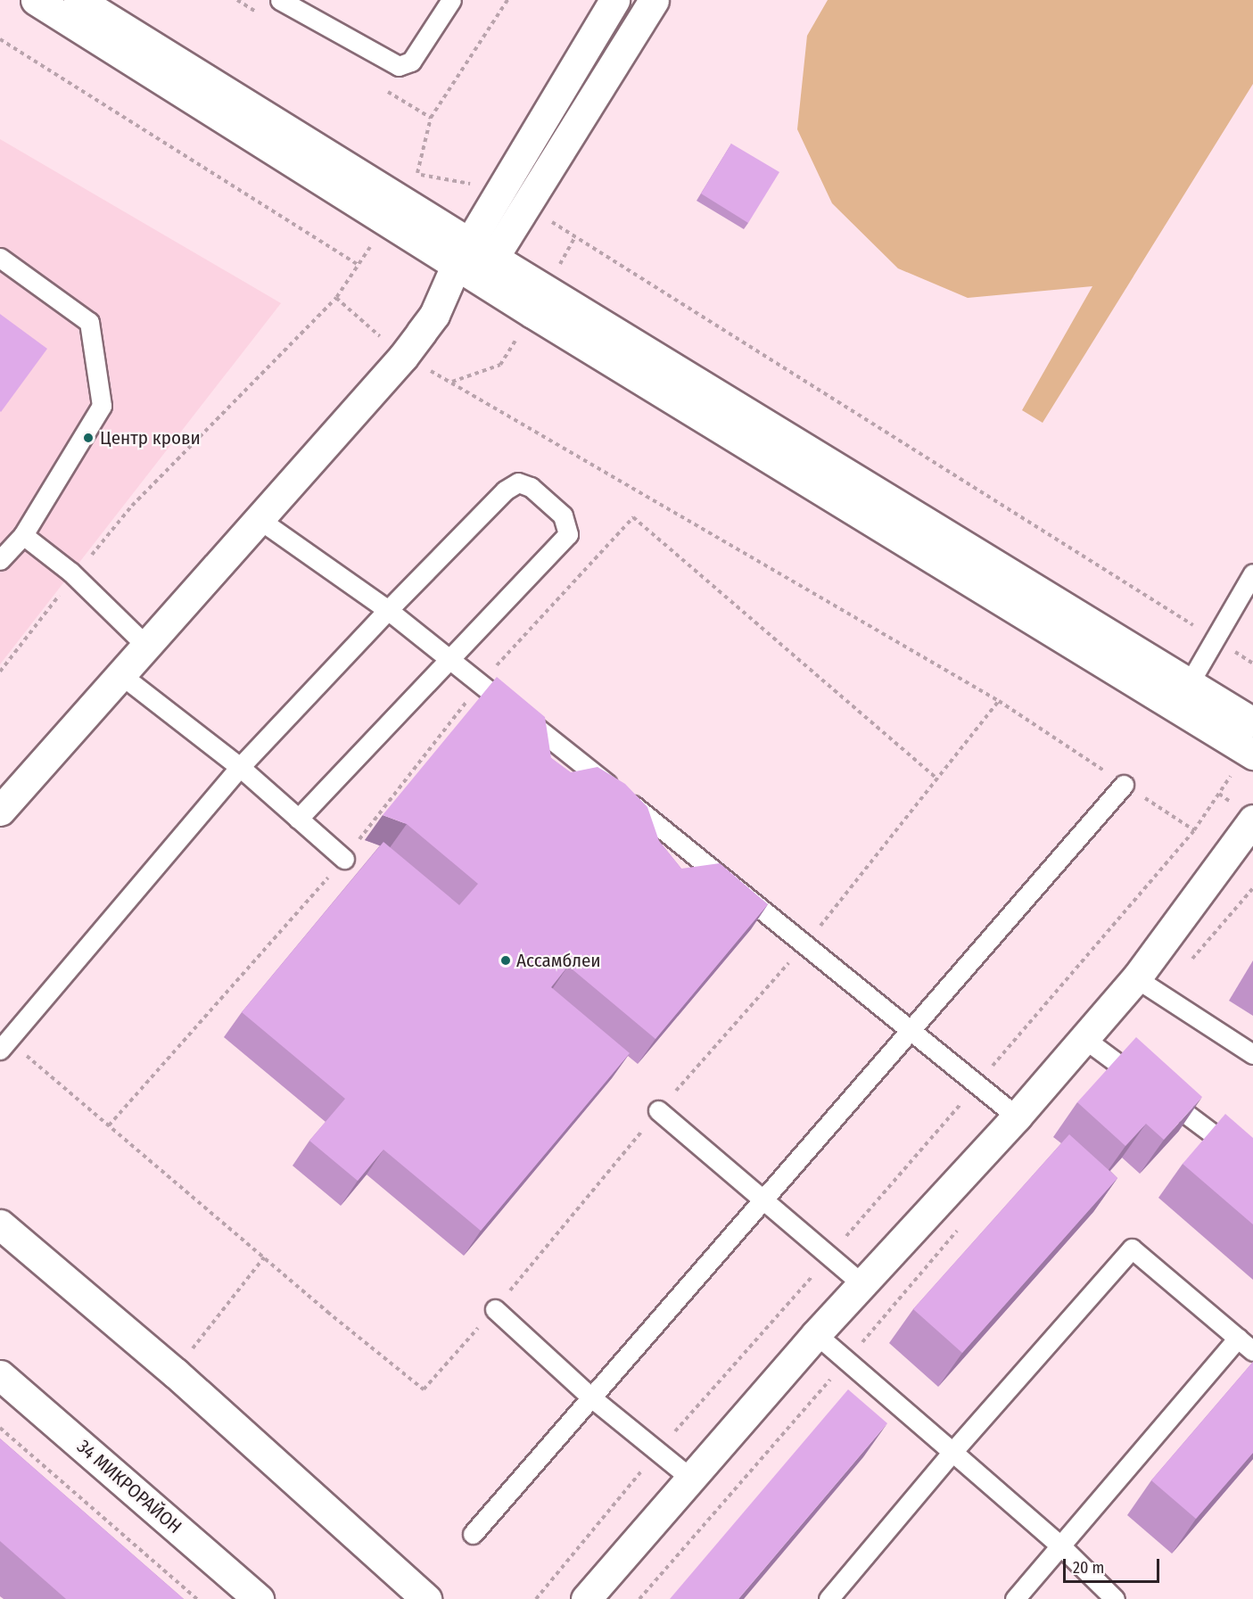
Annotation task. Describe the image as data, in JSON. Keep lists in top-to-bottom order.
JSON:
{
  "streets": {
    "street": ["34 МИКРОРАЙОН"]
  },
  "places": ["Центр крови", "Ассамблеи"],
  "scale_bar": "20 m"
}
